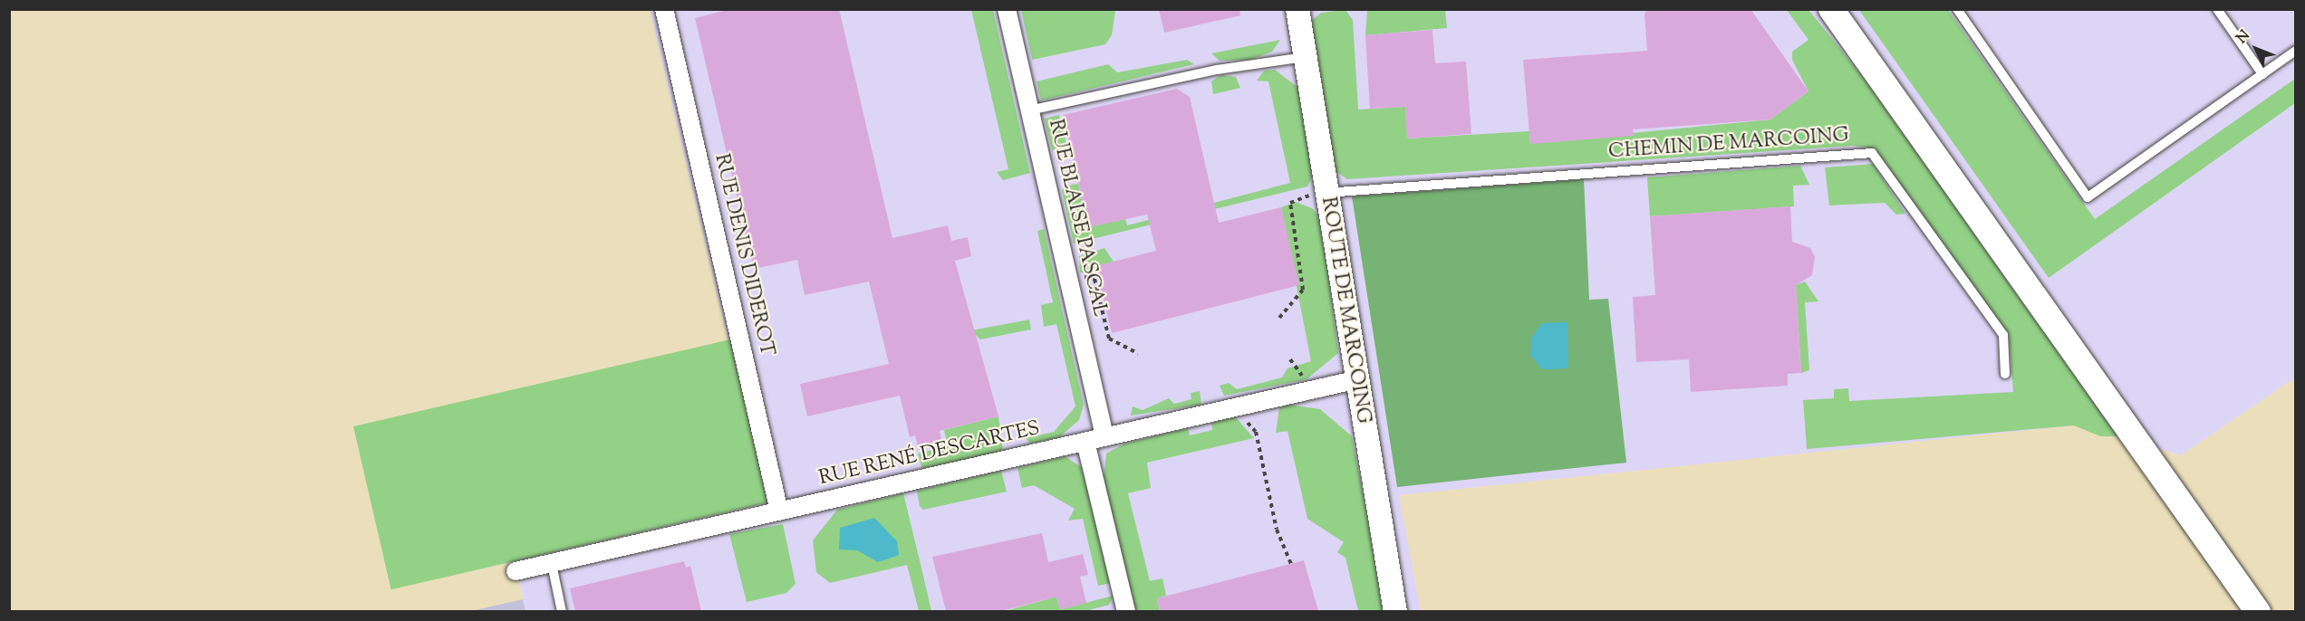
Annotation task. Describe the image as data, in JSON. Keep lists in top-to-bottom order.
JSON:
{
  "streets": {
    "street": [
      "RUE BLAISE PASCAL",
      "RUE DENIS DIDEROT",
      "ROUTE DE MARCOING",
      "RUE RENÉ DESCARTES"
    ],
    "lane": ["CHEMIN DE MARCOING"]
  },
  "crossings": [
    ["CHEMIN DE MARCOING", "ROUTE DE MARCOING"],
    ["RUE BLAISE PASCAL", "RUE RENÉ DESCARTES"],
    ["RUE DENIS DIDEROT", "RUE RENÉ DESCARTES"],
    ["ROUTE DE MARCOING", "RUE RENÉ DESCARTES"]
  ],
  "north": "top left"
}
